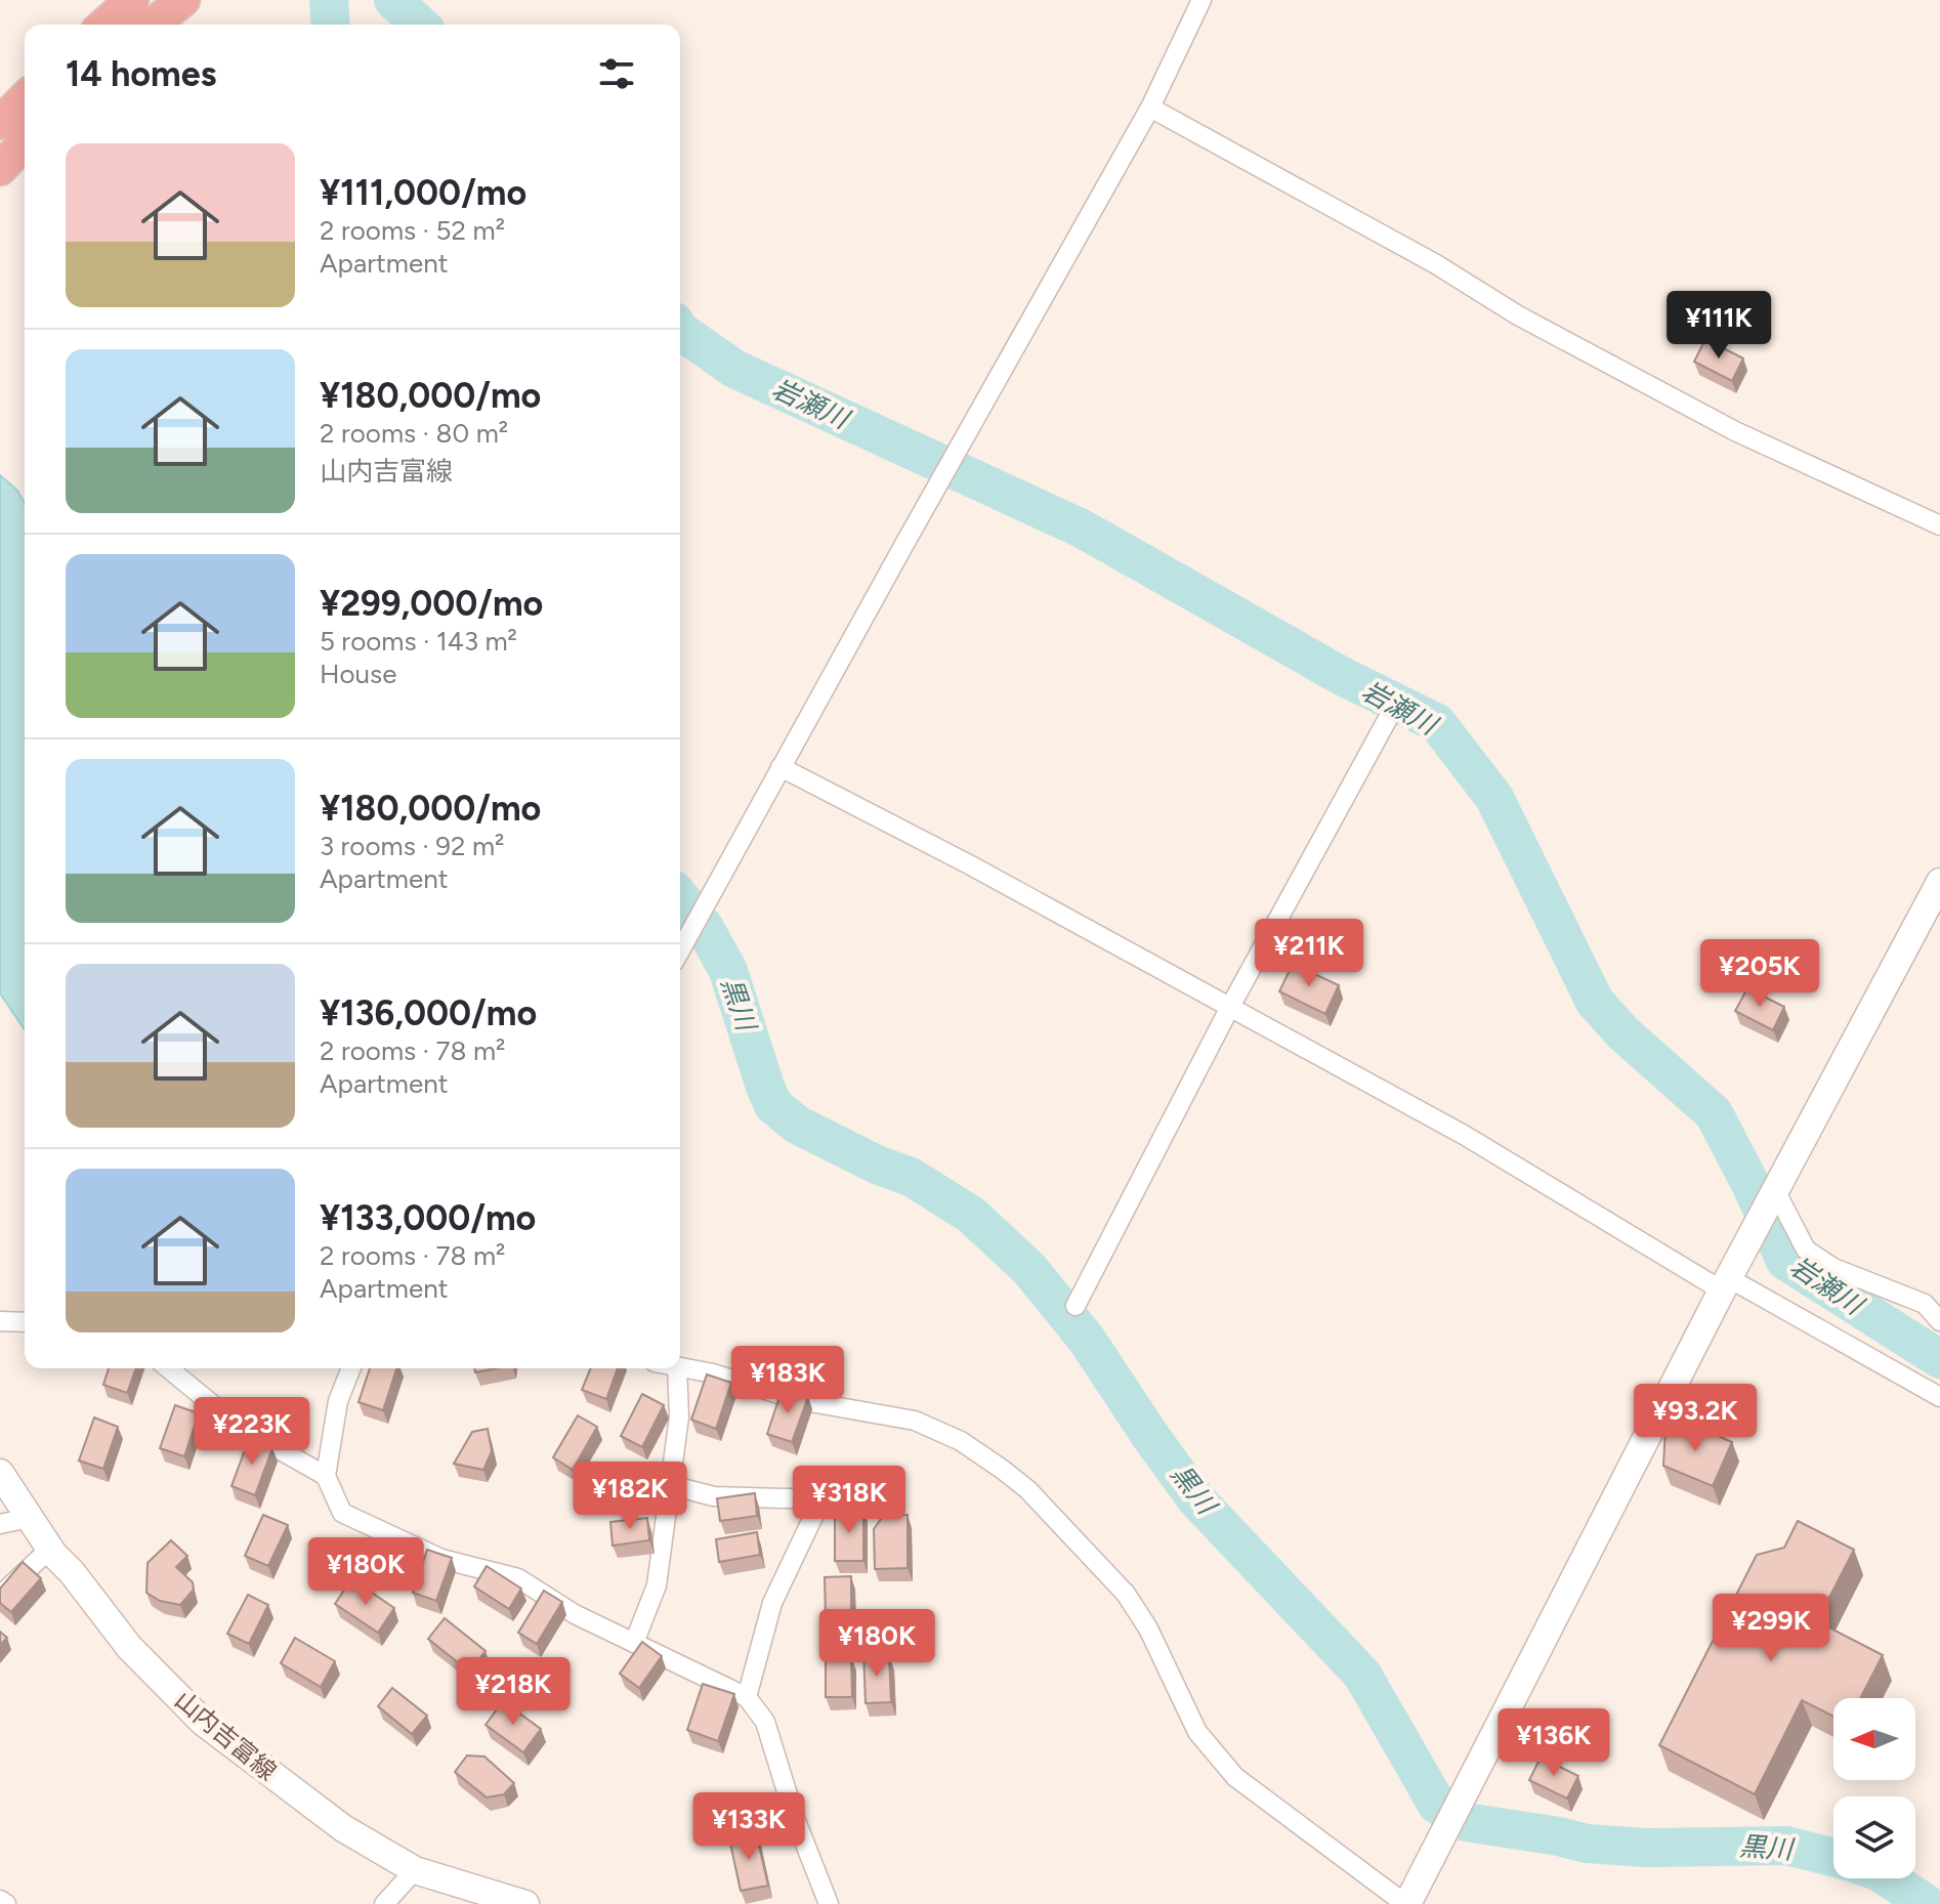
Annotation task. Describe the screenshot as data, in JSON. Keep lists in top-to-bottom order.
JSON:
{
  "streets": {
    "street": ["山内吉富線"]
  },
  "water": ["岩瀬川", "黒川"],
  "north": "left",
  "page": {
    "heading": "14 homes",
    "list": [
      {
        "name": "¥111,000/mo",
        "note": "2 rooms · 52 m² · Apartment"
      },
      {
        "name": "¥180,000/mo",
        "note": "2 rooms · 80 m² · 山内吉富線"
      },
      {
        "name": "¥299,000/mo",
        "note": "5 rooms · 143 m² · House"
      },
      {
        "name": "¥180,000/mo",
        "note": "3 rooms · 92 m² · Apartment"
      },
      {
        "name": "¥136,000/mo",
        "note": "2 rooms · 78 m² · Apartment"
      },
      {
        "name": "¥133,000/mo",
        "note": "2 rooms · 78 m² · Apartment"
      }
    ],
    "price": [
      "¥111K",
      "¥211K",
      "¥205K",
      "¥183K",
      "¥93.2K",
      "¥223K",
      "¥182K",
      "¥318K",
      "¥180K",
      "¥299K",
      "¥180K",
      "¥218K",
      "¥136K",
      "¥133K"
    ]
  }
}
